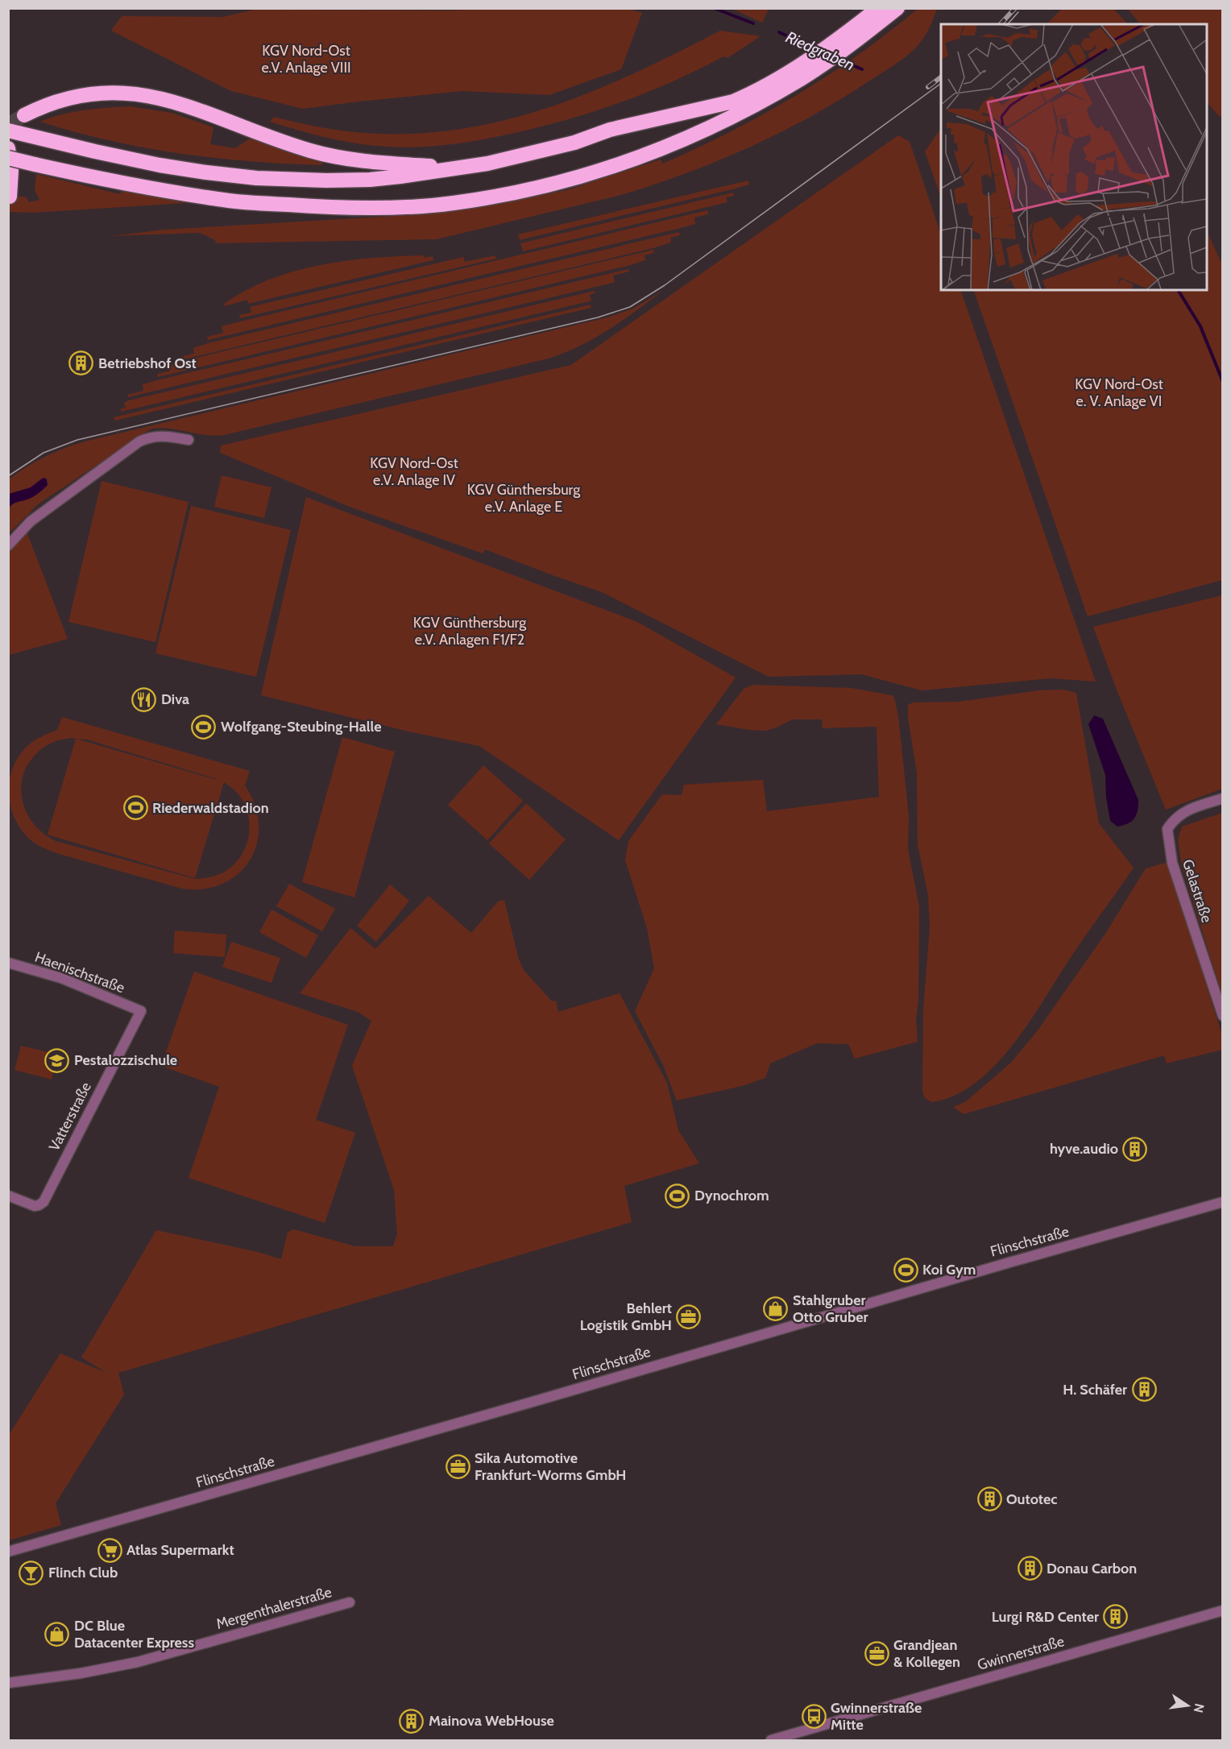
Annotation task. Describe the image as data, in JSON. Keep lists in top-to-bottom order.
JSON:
{
  "streets": {
    "street": [
      "Gelastraße",
      "Haenischstraße",
      "Vatterstraße",
      "Flinschstraße",
      "Mergenthalerstraße",
      "Gwinnerstraße"
    ]
  },
  "crossings": [
    ["Haenischstraße", "Vatterstraße"]
  ],
  "water": ["Riedgraben"],
  "parks": [
    "KGV Nord-Ost e.V. Anlage VIII",
    "KGV Nord-Ost e. V. Anlage VI",
    "KGV Nord-Ost e.V. Anlage IV",
    "KGV Günthersburg e.V. Anlage E",
    "KGV Günthersburg e.V. Anlagen F1/F2"
  ],
  "places": {
    "building": [
      "Betriebshof Ost",
      "hyve.audio",
      "H. Schäfer",
      "Outotec",
      "Donau Carbon",
      "Lurgi R&D Center",
      "Mainova WebHouse"
    ],
    "restaurant": ["Diva"],
    "sports": [
      "Wolfgang-Steubing-Halle",
      "Riederwaldstadion",
      "Dynochrom",
      "Koi Gym"
    ],
    "school or university": ["Pestalozzischule"],
    "shop": ["Stahlgruber Otto Gruber", "DC Blue Datacenter Express"],
    "office": ["Behlert Logistik GmbH", "Sika Automotive Frankfurt-Worms GmbH", "Grandjean & Kollegen"],
    "supermarket": ["Atlas Supermarkt"],
    "bar": ["Flinch Club"],
    "bus stop": ["Gwinnerstraße Mitte"]
  },
  "north": "right"
}
